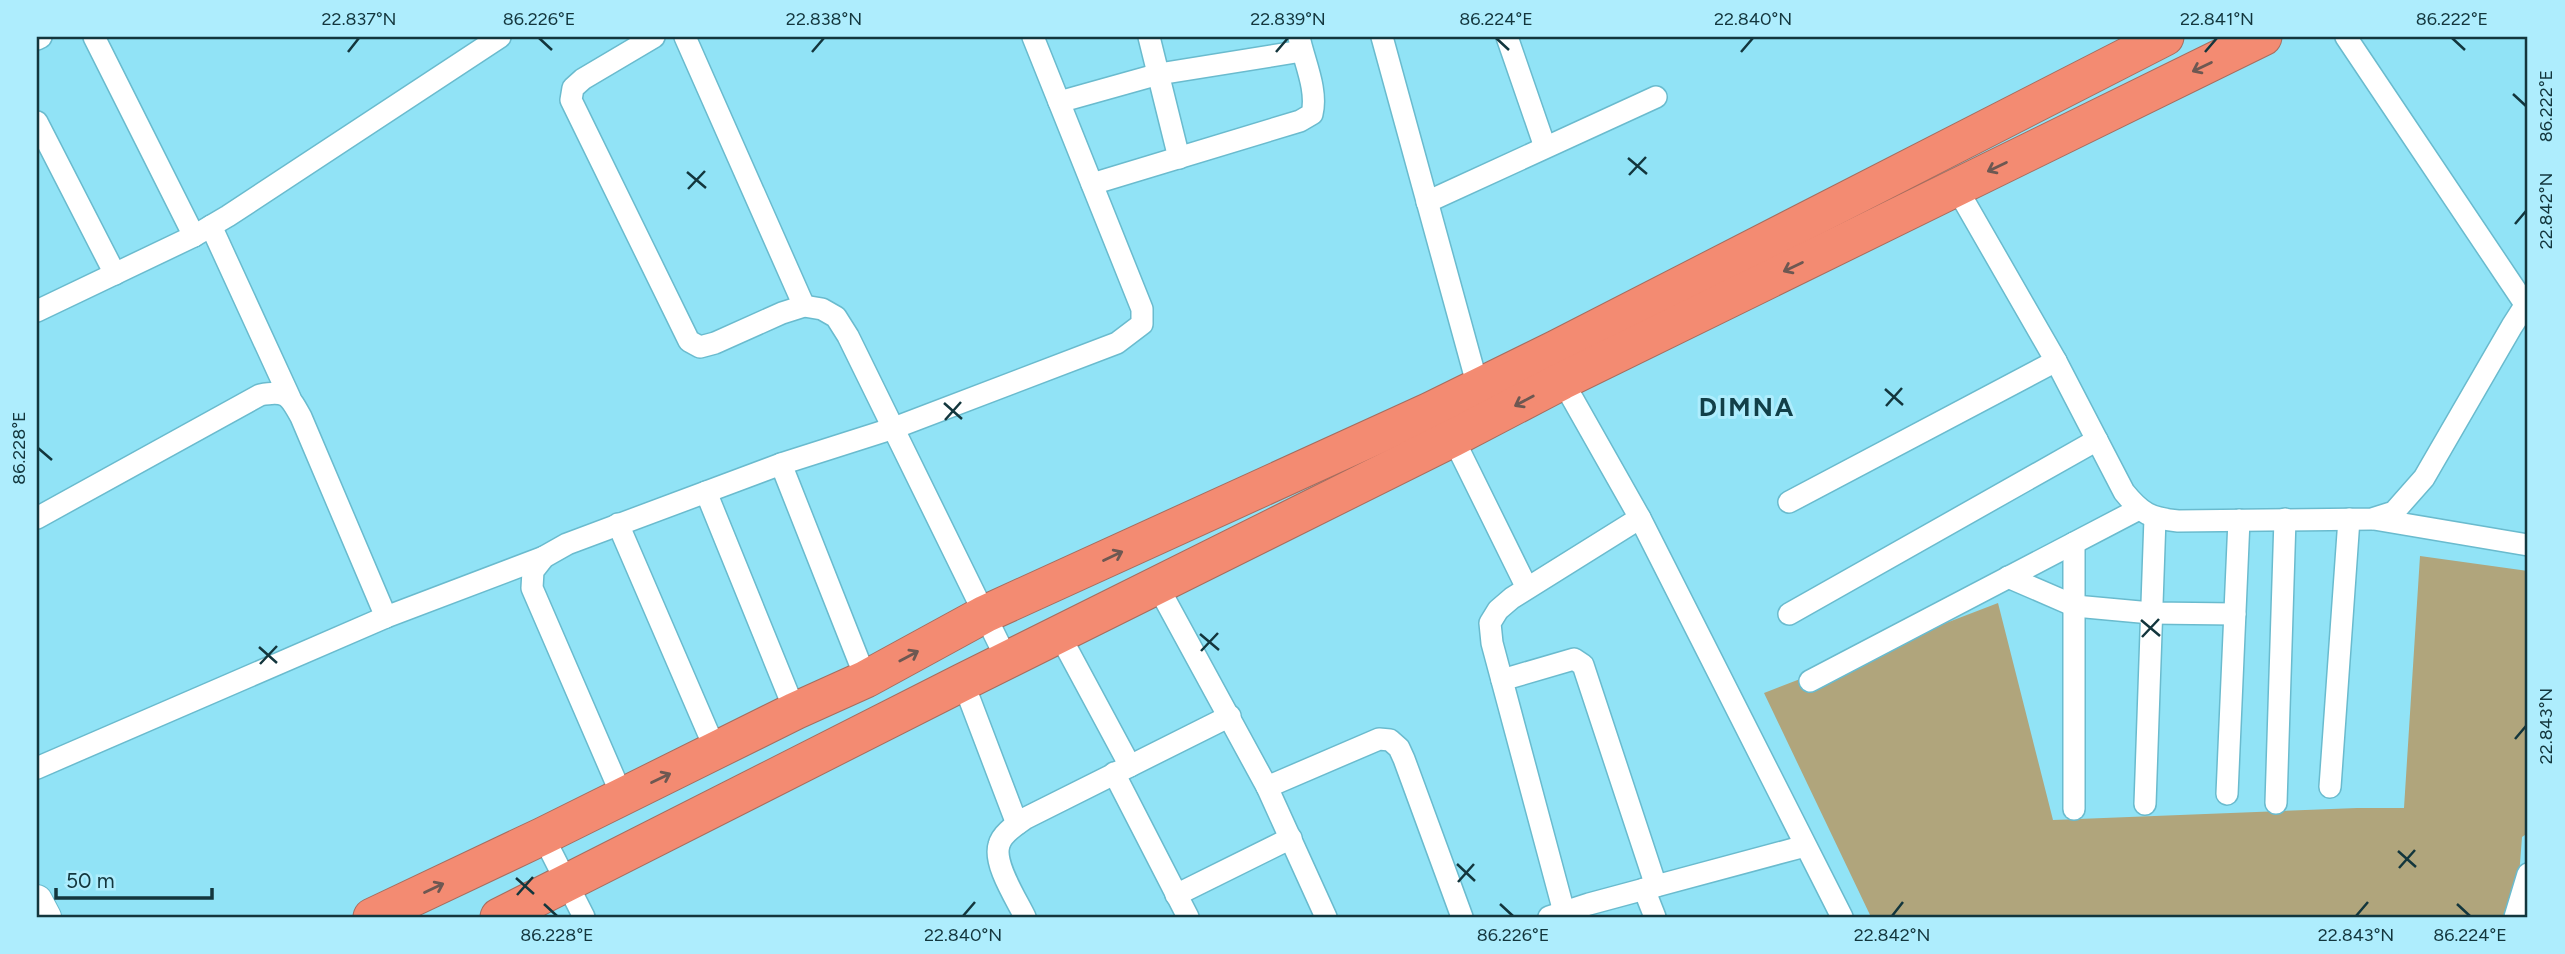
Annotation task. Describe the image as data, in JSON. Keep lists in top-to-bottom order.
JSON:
{
  "districts": ["DIMNA"],
  "scale_bar": "50 m",
  "coordinates": [
    "22.837°N",
    "86.226°E",
    "22.838°N",
    "22.839°N",
    "86.224°E",
    "22.840°N",
    "22.841°N",
    "86.222°E",
    "22.842°N",
    "86.228°E",
    "22.843°N"
  ]
}
